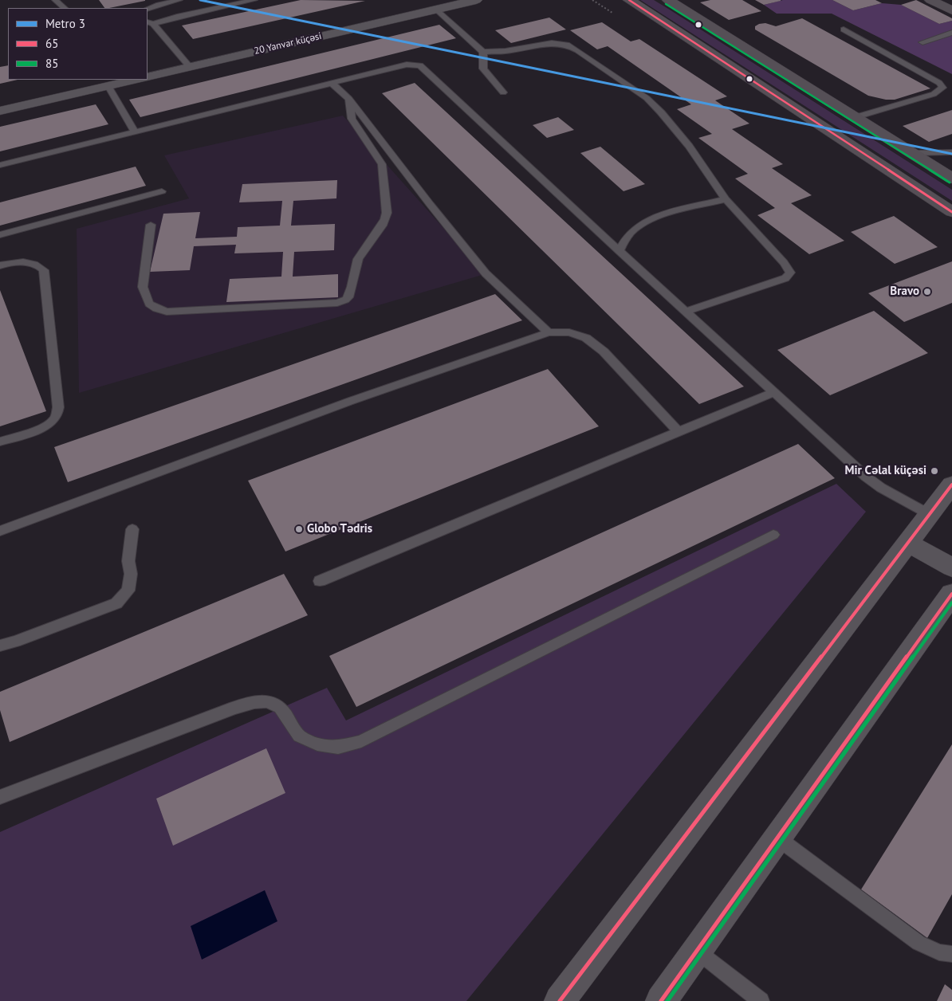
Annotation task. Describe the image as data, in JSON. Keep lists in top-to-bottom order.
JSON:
{
  "streets": {
    "street": ["20 Yanvar küçəsi"]
  },
  "places": ["Bravo", "Mir Cəlal küçəsi", "Globo Tədris"],
  "lines": ["metro line 3", "transit line 65", "transit line 85"],
  "legend": ["Metro 3", "65", "85"]
}
